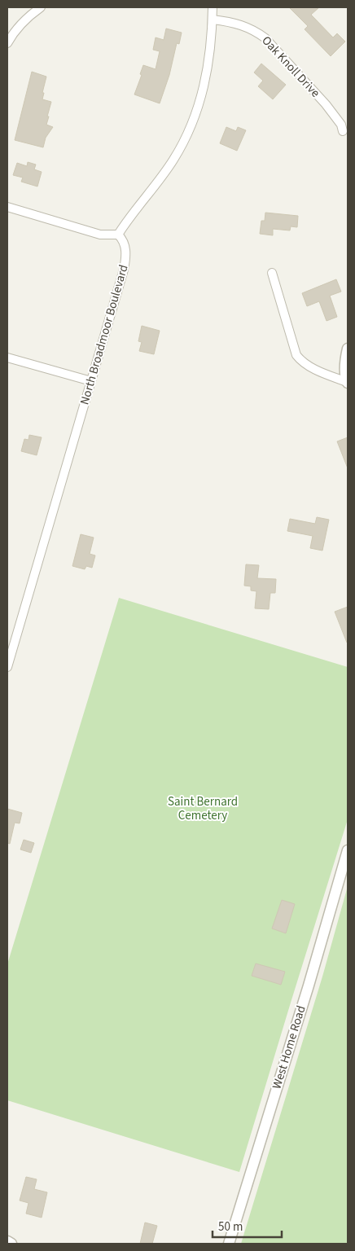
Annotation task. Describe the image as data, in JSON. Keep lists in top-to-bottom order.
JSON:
{
  "streets": {
    "street": ["Oak Knoll Drive", "North Broadmoor Boulevard", "West Home Road"]
  },
  "parks": ["Saint Bernard Cemetery"],
  "scale_bar": "50 m"
}
